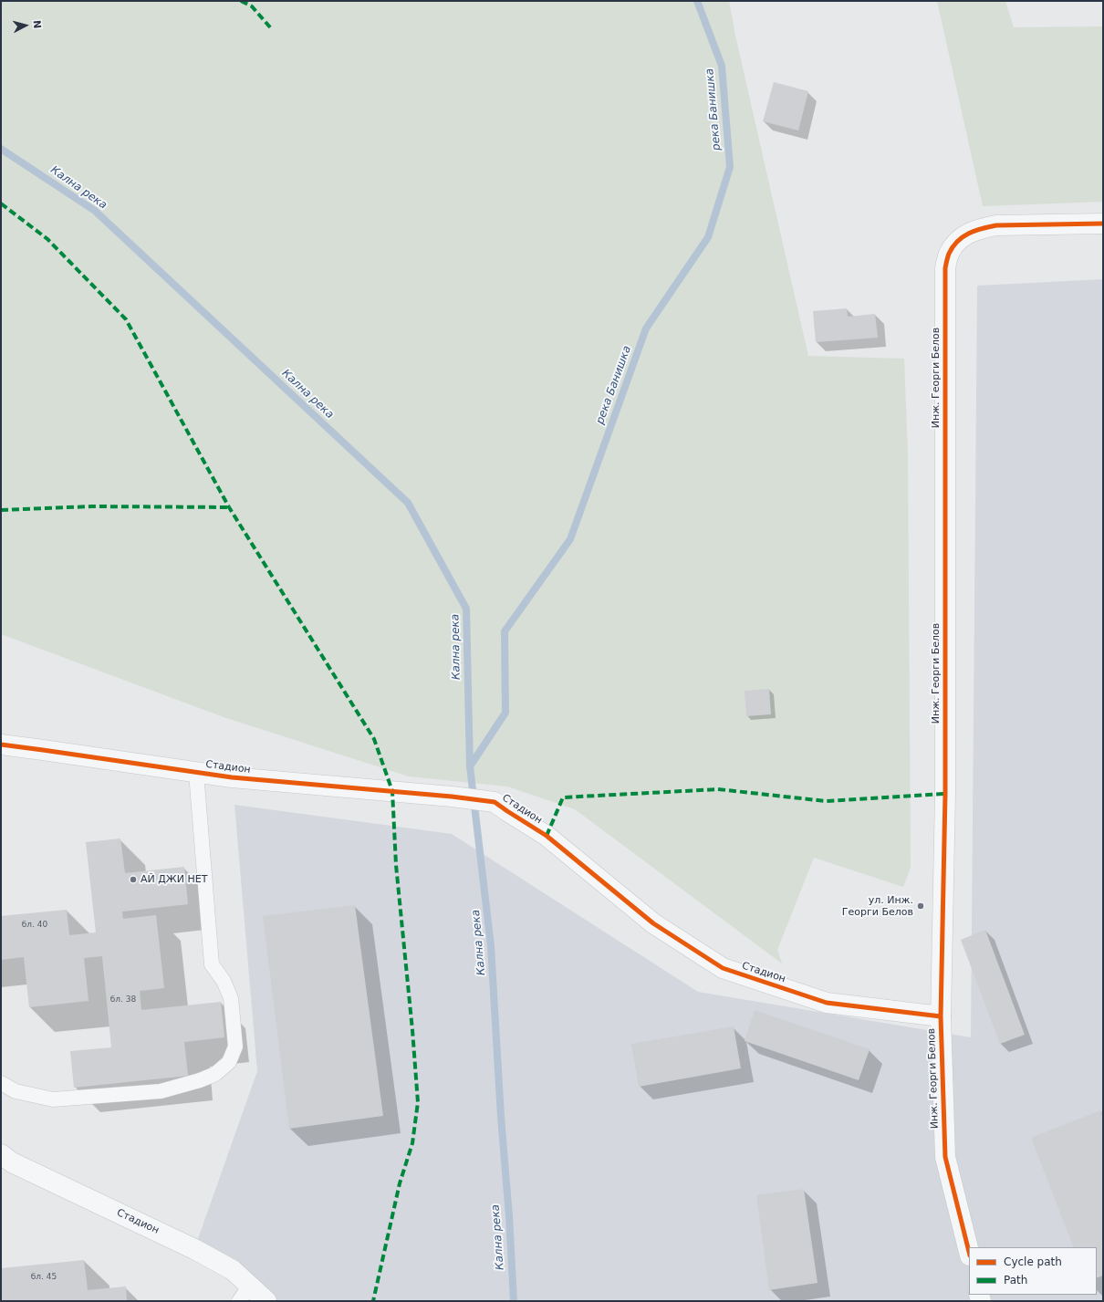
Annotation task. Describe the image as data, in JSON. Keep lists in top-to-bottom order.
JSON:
{
  "streets": {
    "street": ["Инж. Георги Белов", "Стадион"]
  },
  "crossings": [
    ["Инж. Георги Белов", "Стадион"]
  ],
  "water": ["река Банишка", "Кална река"],
  "places": ["АЙ ДЖИ НЕТ", "ул. Инж. Георги Белов"],
  "house_numbers": ["бл. 40", "бл. 38", "бл. 45"],
  "legend": ["Cycle path", "Path"],
  "north": "right"
}
